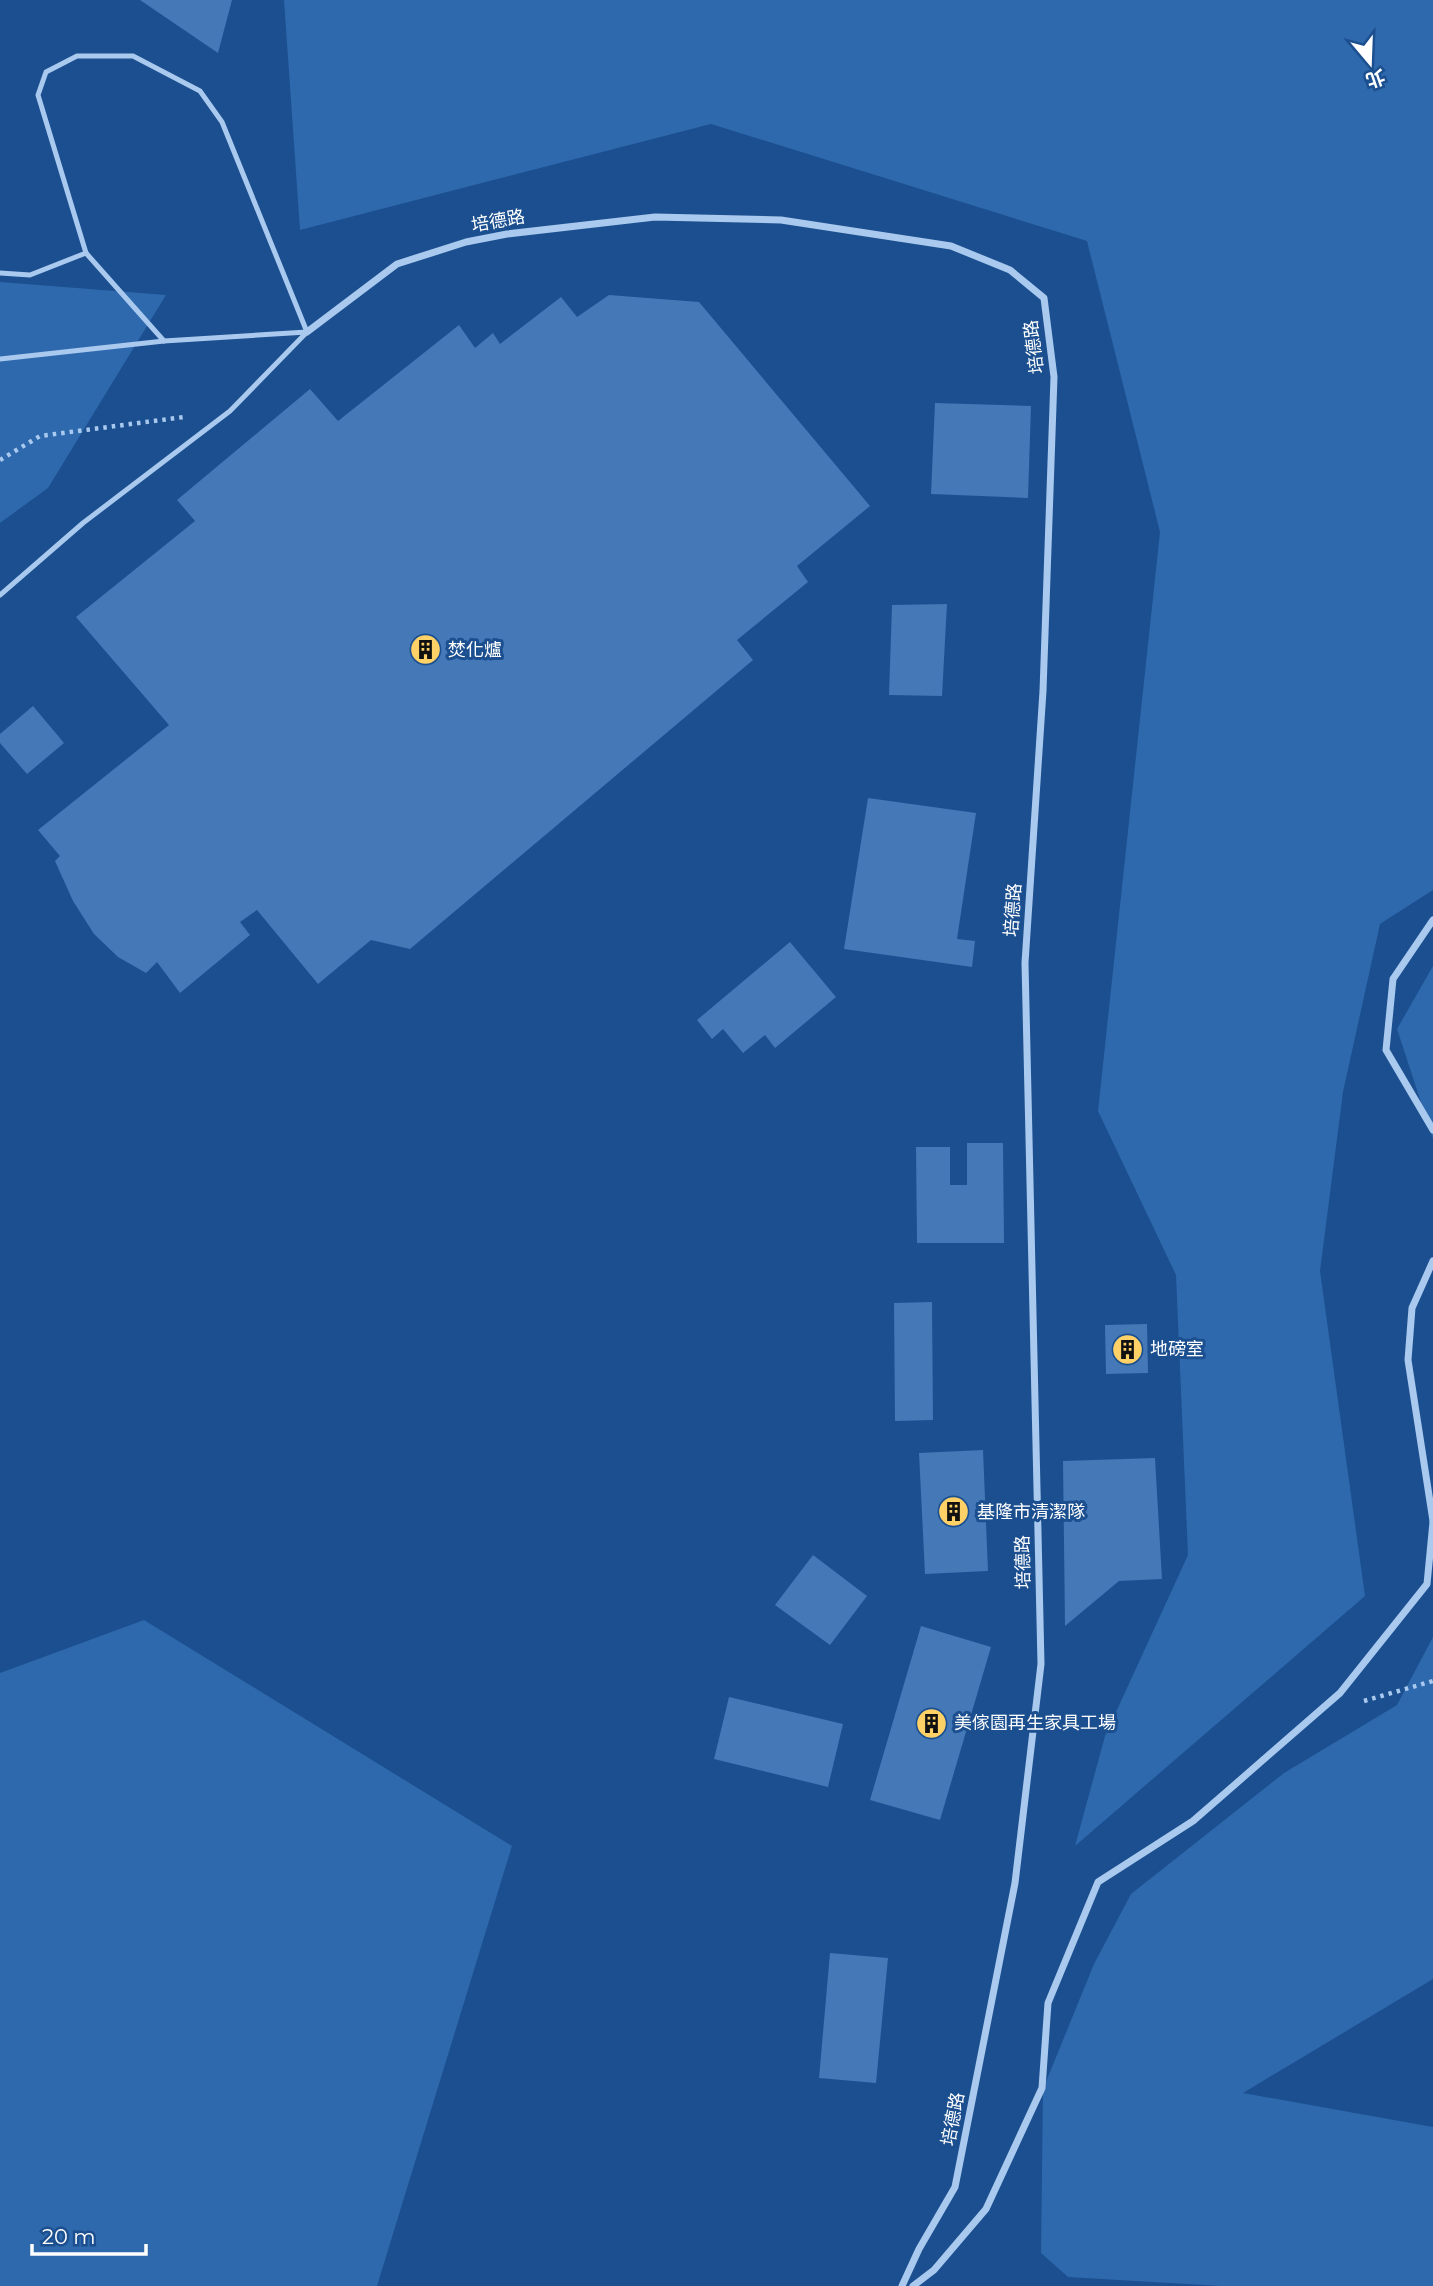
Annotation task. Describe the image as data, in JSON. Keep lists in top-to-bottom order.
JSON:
{
  "streets": {
    "street": ["培德路"]
  },
  "places": {
    "building": [
      "焚化爐",
      "地磅室",
      "基隆市清潔隊",
      "美傢園再生家具工場"
    ]
  },
  "scale_bar": "20 m",
  "north": "bottom"
}
